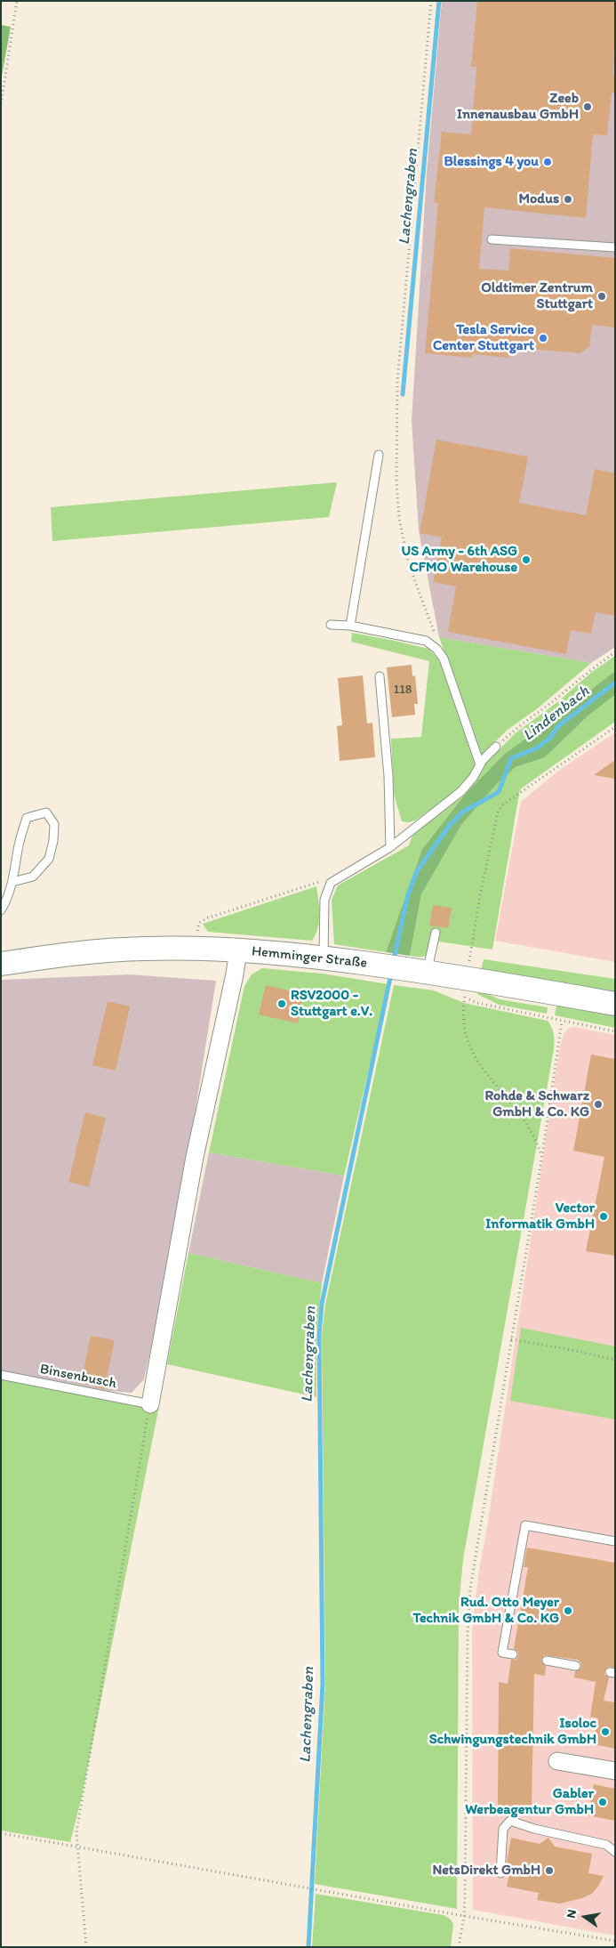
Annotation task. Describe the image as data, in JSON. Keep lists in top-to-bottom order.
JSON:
{
  "streets": {
    "main road": ["Hemminger Straße"],
    "lane": ["Binsenbusch"]
  },
  "water": ["Lachengraben", "Lindenbach"],
  "places": [
    "Zeeb Innenausbau GmbH",
    "Blessings 4 you",
    "Modus",
    "Oldtimer Zentrum Stuttgart",
    "Tesla Service Center Stuttgart",
    "US Army - 6th ASG CFMO Warehouse",
    "RSV2000 - Stuttgart e.V.",
    "Rohde & Schwarz GmbH & Co. KG",
    "Vector Informatik GmbH",
    "Rud. Otto Meyer Technik GmbH & Co. KG",
    "Isoloc Schwingungstechnik GmbH",
    "Gabler Werbeagentur GmbH",
    "NetsDirekt GmbH"
  ],
  "house_numbers": ["118"],
  "north": "left"
}
